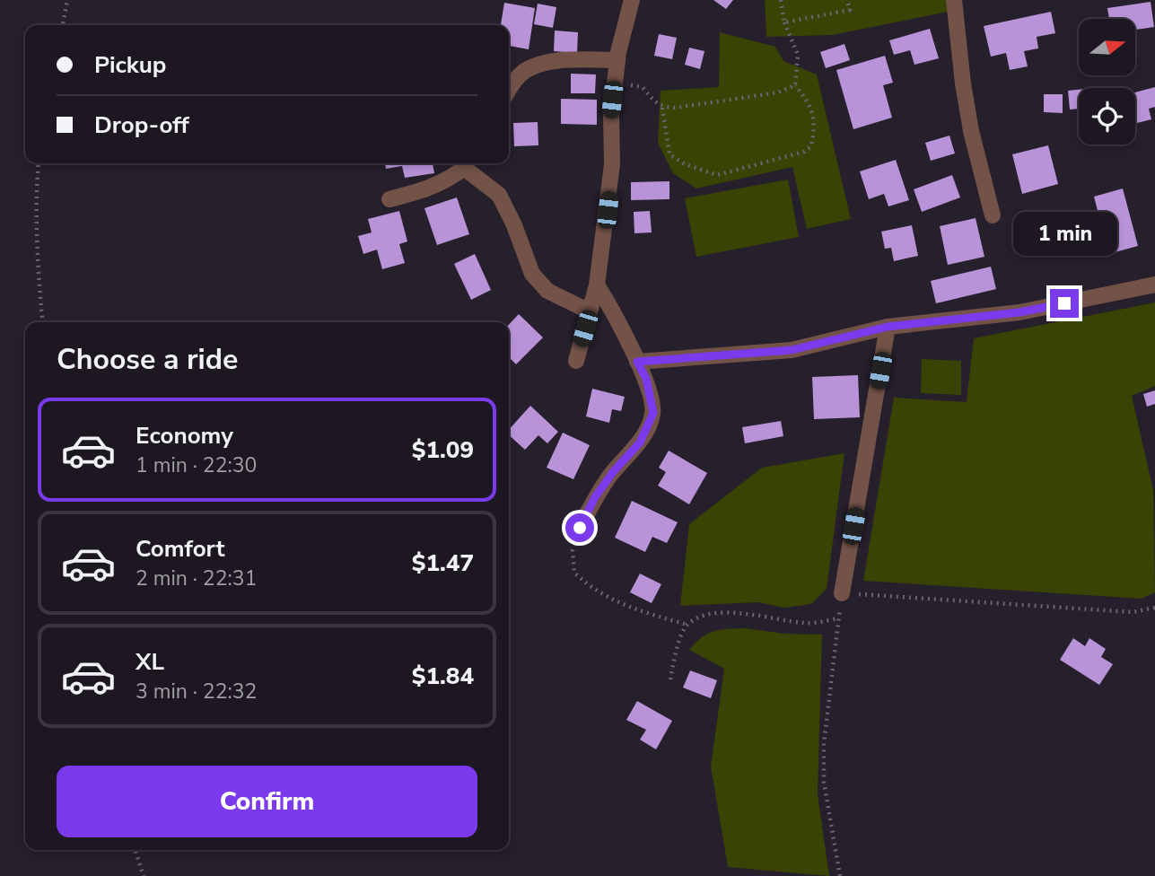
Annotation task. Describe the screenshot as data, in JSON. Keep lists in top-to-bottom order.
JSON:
{
  "north": "right",
  "page": {
    "banner": ["Pickup", "Drop-off"],
    "bubble": "1 min",
    "heading": "Choose a ride",
    "list": [
      {
        "name": "Economy",
        "note": "1 min · 22:30",
        "value": "$1.09"
      },
      {
        "name": "Comfort",
        "note": "2 min · 22:31",
        "value": "$1.47"
      },
      {
        "name": "XL",
        "note": "3 min · 22:32",
        "value": "$1.84"
      }
    ],
    "buttons": "Confirm"
  }
}
